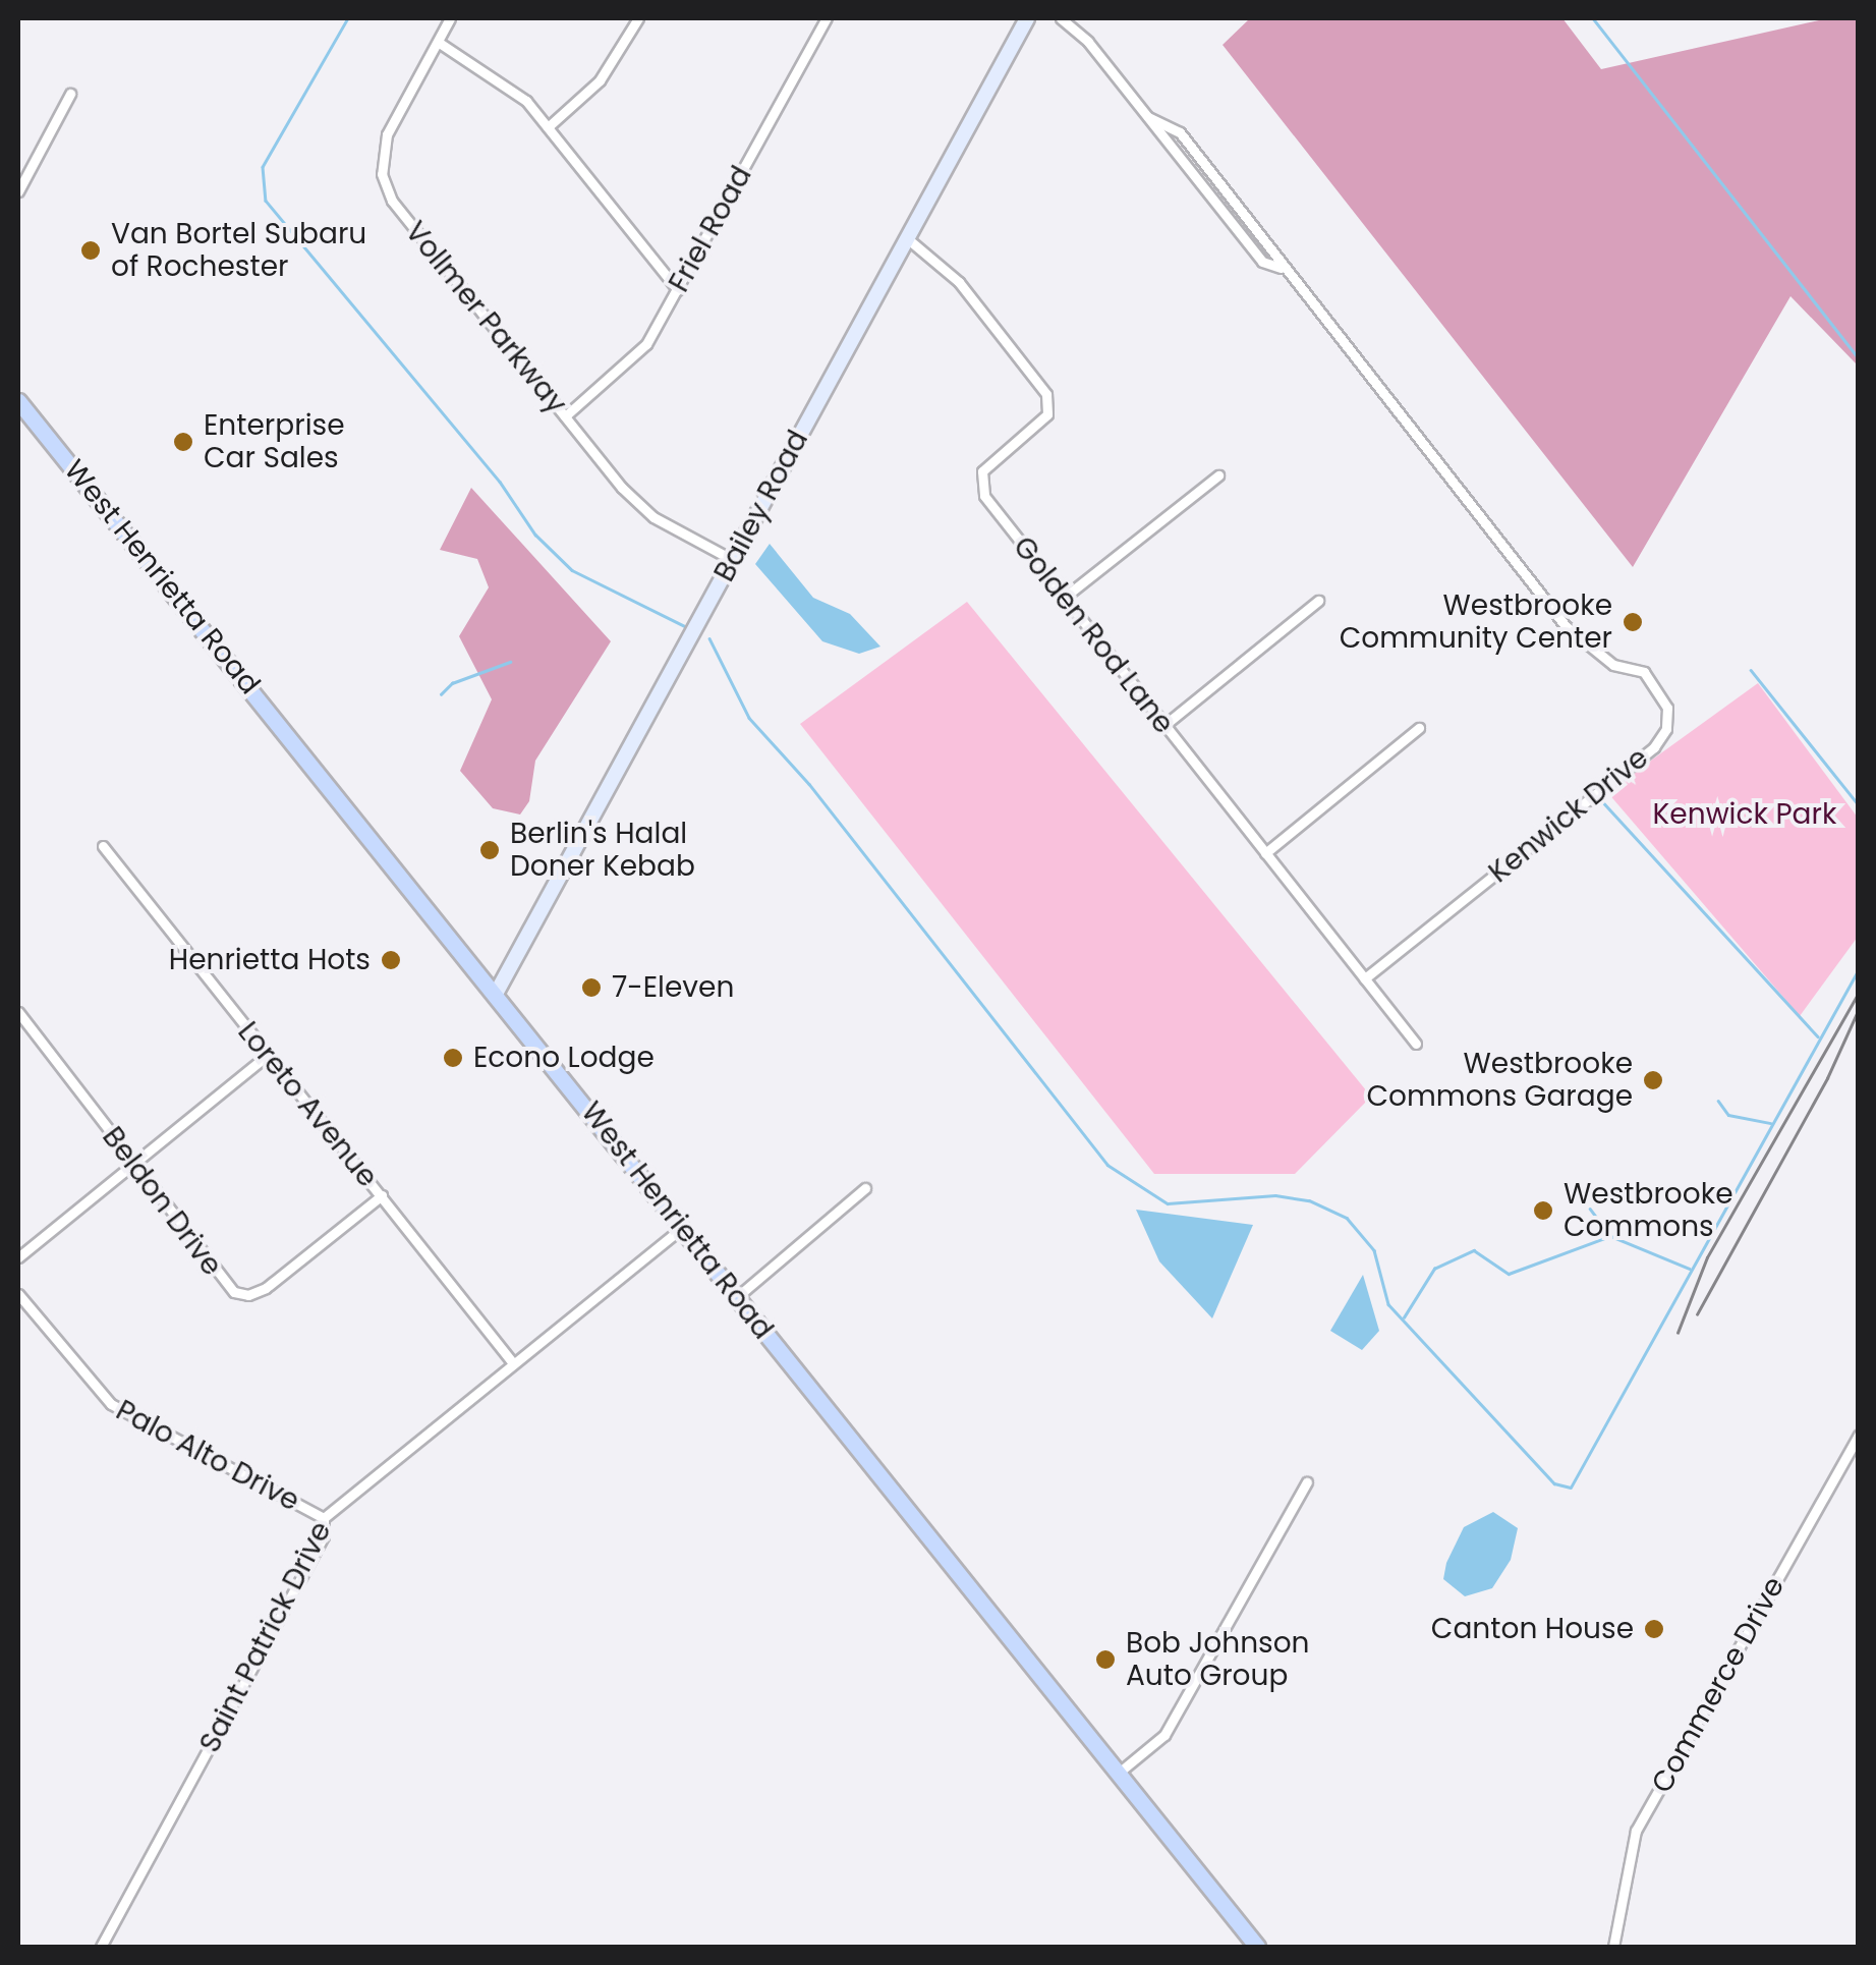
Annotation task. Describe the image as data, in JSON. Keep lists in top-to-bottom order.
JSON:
{
  "streets": {
    "main road": ["West Henrietta Road"],
    "street": [
      "Friel Road",
      "Vollmer Parkway",
      "Bailey Road",
      "Golden Rod Lane",
      "Kenwick Drive",
      "Loreto Avenue",
      "Beldon Drive",
      "Palo Alto Drive",
      "Saint Patrick Drive",
      "Commerce Drive"
    ]
  },
  "crossings": [
    ["Friel Road", "Vollmer Parkway"],
    ["Vollmer Parkway", "Bailey Road"],
    ["Bailey Road", "West Henrietta Road"],
    ["Bailey Road", "Golden Rod Lane"],
    ["West Henrietta Road", "Saint Patrick Drive"],
    ["Golden Rod Lane", "Kenwick Drive"],
    ["Loreto Avenue", "Beldon Drive"],
    ["Loreto Avenue", "Saint Patrick Drive"],
    ["Palo Alto Drive", "Saint Patrick Drive"]
  ],
  "parks": ["Kenwick Park"],
  "places": [
    "Van Bortel Subaru of Rochester",
    "Enterprise Car Sales",
    "Westbrooke Community Center",
    "Berlin's Halal Doner Kebab",
    "Henrietta Hots",
    "7-Eleven",
    "Econo Lodge",
    "Westbrooke Commons Garage",
    "Westbrooke Commons",
    "Canton House",
    "Bob Johnson Auto Group"
  ]
}
